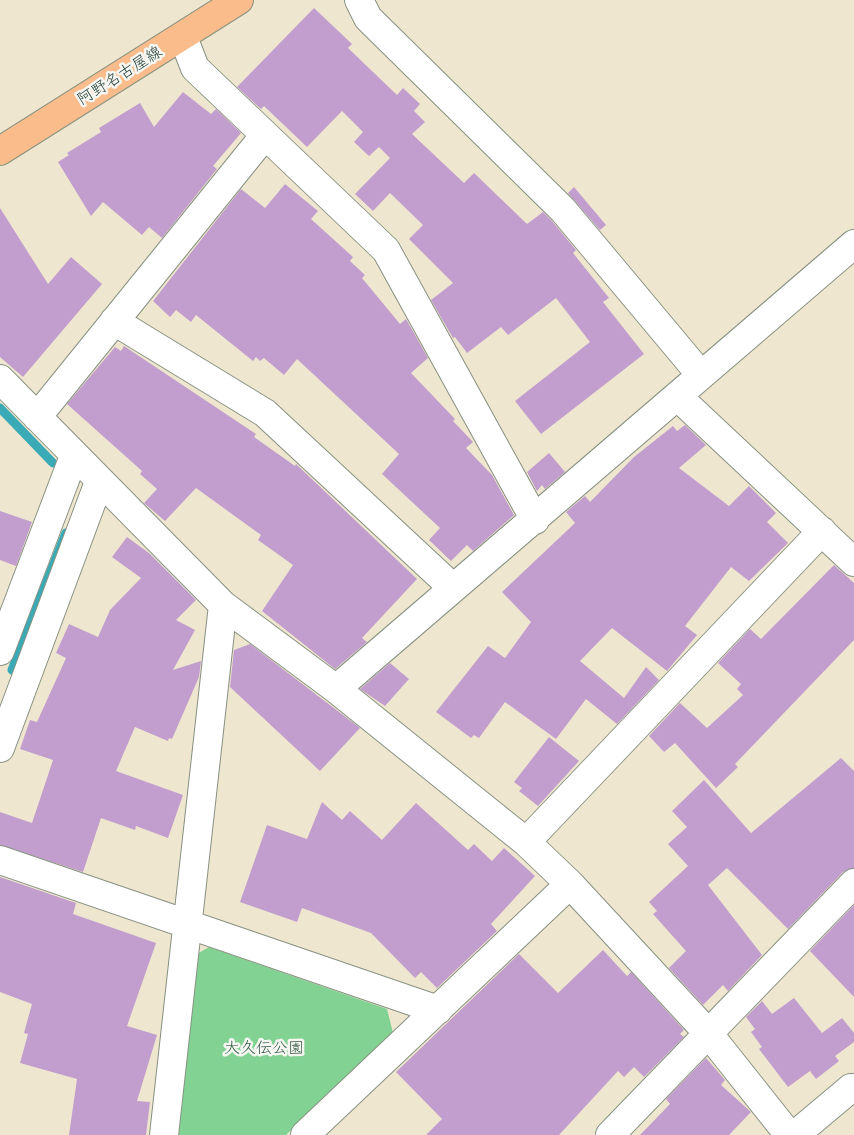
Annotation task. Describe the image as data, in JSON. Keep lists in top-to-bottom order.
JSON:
{
  "streets": {
    "main road": ["阿野名古屋線"]
  },
  "parks": ["大久伝公園"]
}
